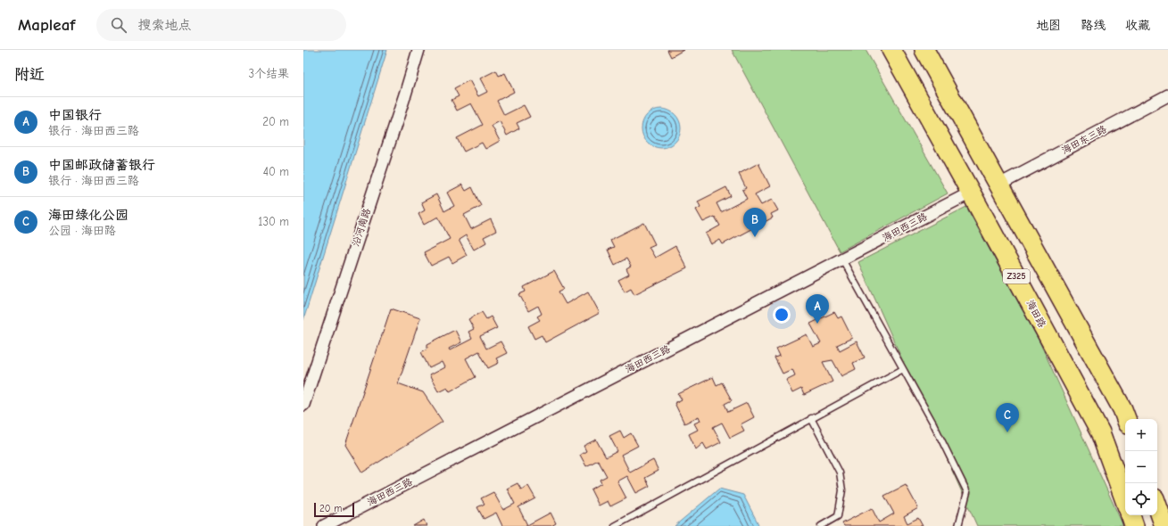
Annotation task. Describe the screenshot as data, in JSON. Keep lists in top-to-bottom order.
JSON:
{
  "streets": {
    "main road": ["Z325", "海田路"],
    "street": ["海田东三路", "沿河南路", "海田西三路"]
  },
  "crossings": [
    ["海田东三路", "Z325"],
    ["海田西三路", "海田路"]
  ],
  "scale_bar": "20 m",
  "page": {
    "header": "Mapleaf",
    "search": "搜索地点",
    "nav": ["地图", "路线", "收藏"],
    "heading": ["附近", "3个结果"],
    "list": [
      {
        "mark": "A",
        "name": "中国银行",
        "note": "银行 · 海田西三路",
        "value": "20 m"
      },
      {
        "mark": "B",
        "name": "中国邮政储蓄银行",
        "note": "银行 · 海田西三路",
        "value": "40 m"
      },
      {
        "mark": "C",
        "name": "海田绿化公园",
        "note": "公园 · 海田路",
        "value": "130 m"
      }
    ],
    "pins": ["B", "A", "C"],
    "map_buttons": ["+", "−"],
    "scale": "20 m"
  }
}
